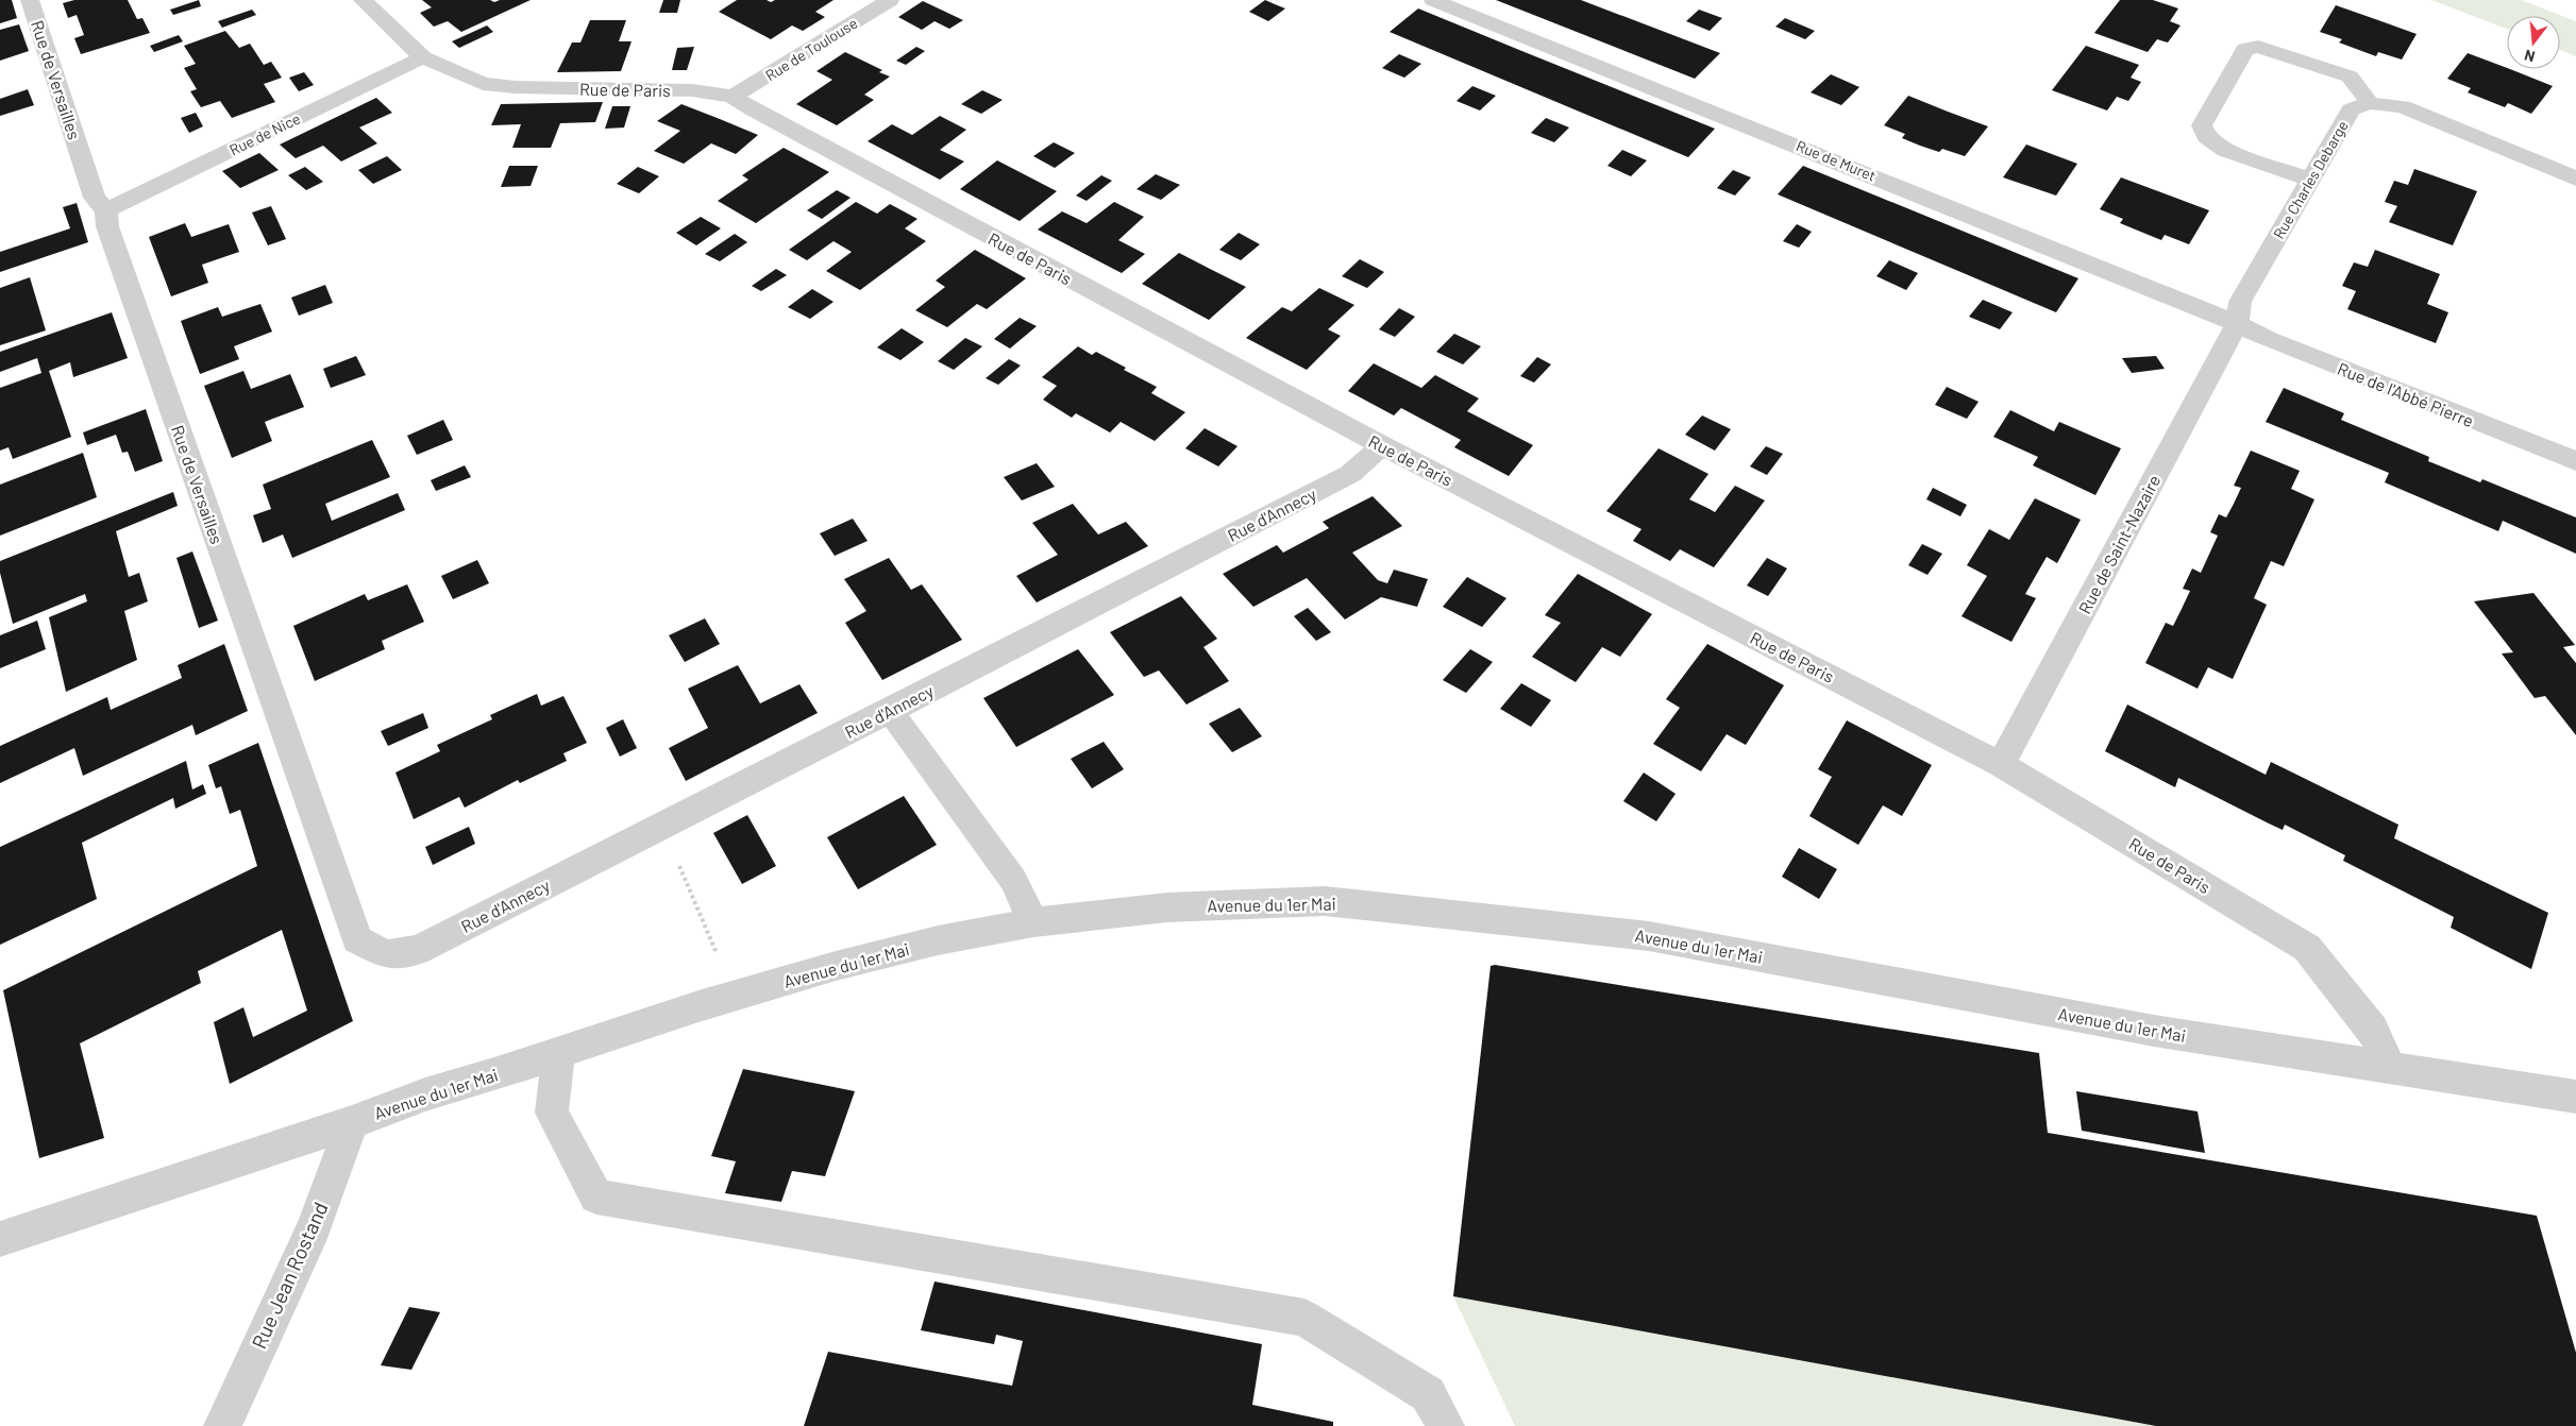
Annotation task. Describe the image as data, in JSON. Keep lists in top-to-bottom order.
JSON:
{
  "streets": {
    "street": [
      "Rue de Toulouse",
      "Rue de Versailles",
      "Rue de Paris",
      "Rue de Nice",
      "Rue de Muret",
      "Rue Charles Debarge",
      "Rue de l'Abbé Pierre",
      "Rue d'Annecy",
      "Rue de Saint-Nazaire",
      "Avenue du 1er Mai",
      "Rue Jean Rostand"
    ]
  },
  "crossings": [
    ["Rue de Toulouse", "Rue de Paris"],
    ["Rue de Versailles", "Rue de Nice"],
    ["Rue de Versailles", "Rue d'Annecy"],
    ["Rue de Paris", "Rue de Nice"],
    ["Rue de Paris", "Rue d'Annecy"],
    ["Rue de Paris", "Rue de Saint-Nazaire"],
    ["Rue de Paris", "Avenue du 1er Mai"],
    ["Rue de Muret", "Rue Charles Debarge"],
    ["Rue de Muret", "Rue de l'Abbé Pierre"],
    ["Rue de Muret", "Rue de Saint-Nazaire"],
    ["Rue Charles Debarge", "Rue de l'Abbé Pierre"],
    ["Rue Charles Debarge", "Rue de Saint-Nazaire"],
    ["Rue de l'Abbé Pierre", "Rue de Saint-Nazaire"],
    ["Avenue du 1er Mai", "Rue Jean Rostand"]
  ],
  "north": "bottom"
}
